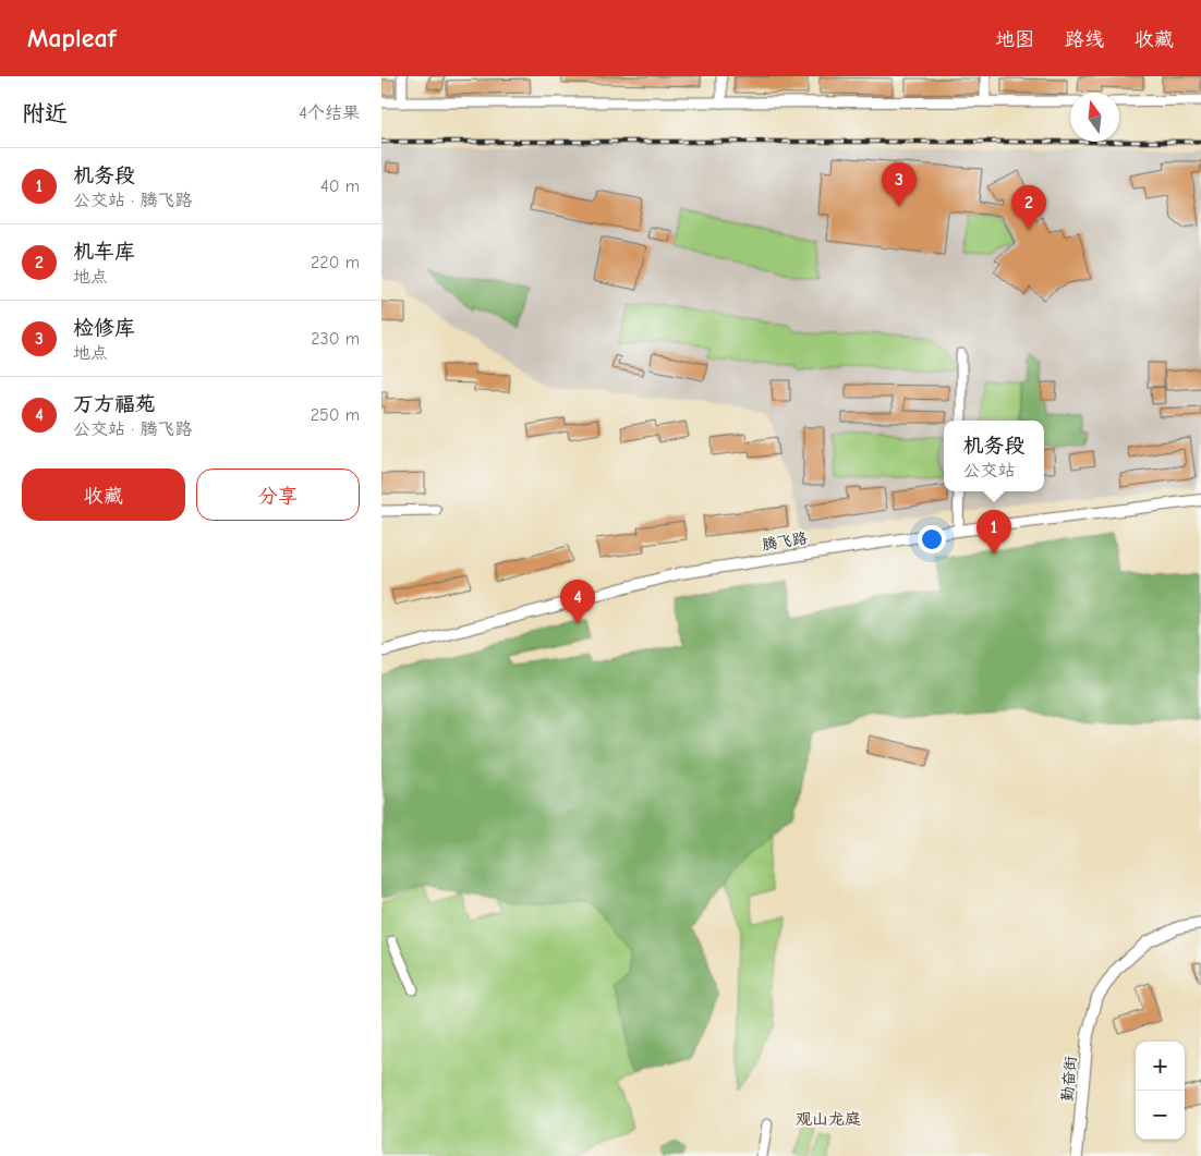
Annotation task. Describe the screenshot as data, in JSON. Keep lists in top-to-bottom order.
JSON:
{
  "streets": {
    "street": ["腾飞路", "勤奋街"]
  },
  "districts": ["观山龙庭"],
  "north": "top",
  "page": {
    "header": "Mapleaf",
    "nav": ["地图", "路线", "收藏"],
    "heading": ["附近", "4个结果"],
    "list": [
      {
        "mark": "1",
        "name": "机务段",
        "note": "公交站 · 腾飞路",
        "value": "40 m"
      },
      {
        "mark": "2",
        "name": "机车库",
        "note": "地点",
        "value": "220 m"
      },
      {
        "mark": "3",
        "name": "检修库",
        "note": "地点",
        "value": "230 m"
      },
      {
        "mark": "4",
        "name": "万方福苑",
        "note": "公交站 · 腾飞路",
        "value": "250 m"
      }
    ],
    "pins": [
      "3",
      "2",
      "1",
      "4"
    ],
    "popup": ["机务段", "公交站"],
    "buttons": ["收藏", "分享"],
    "map_buttons": ["+", "−"]
  }
}
